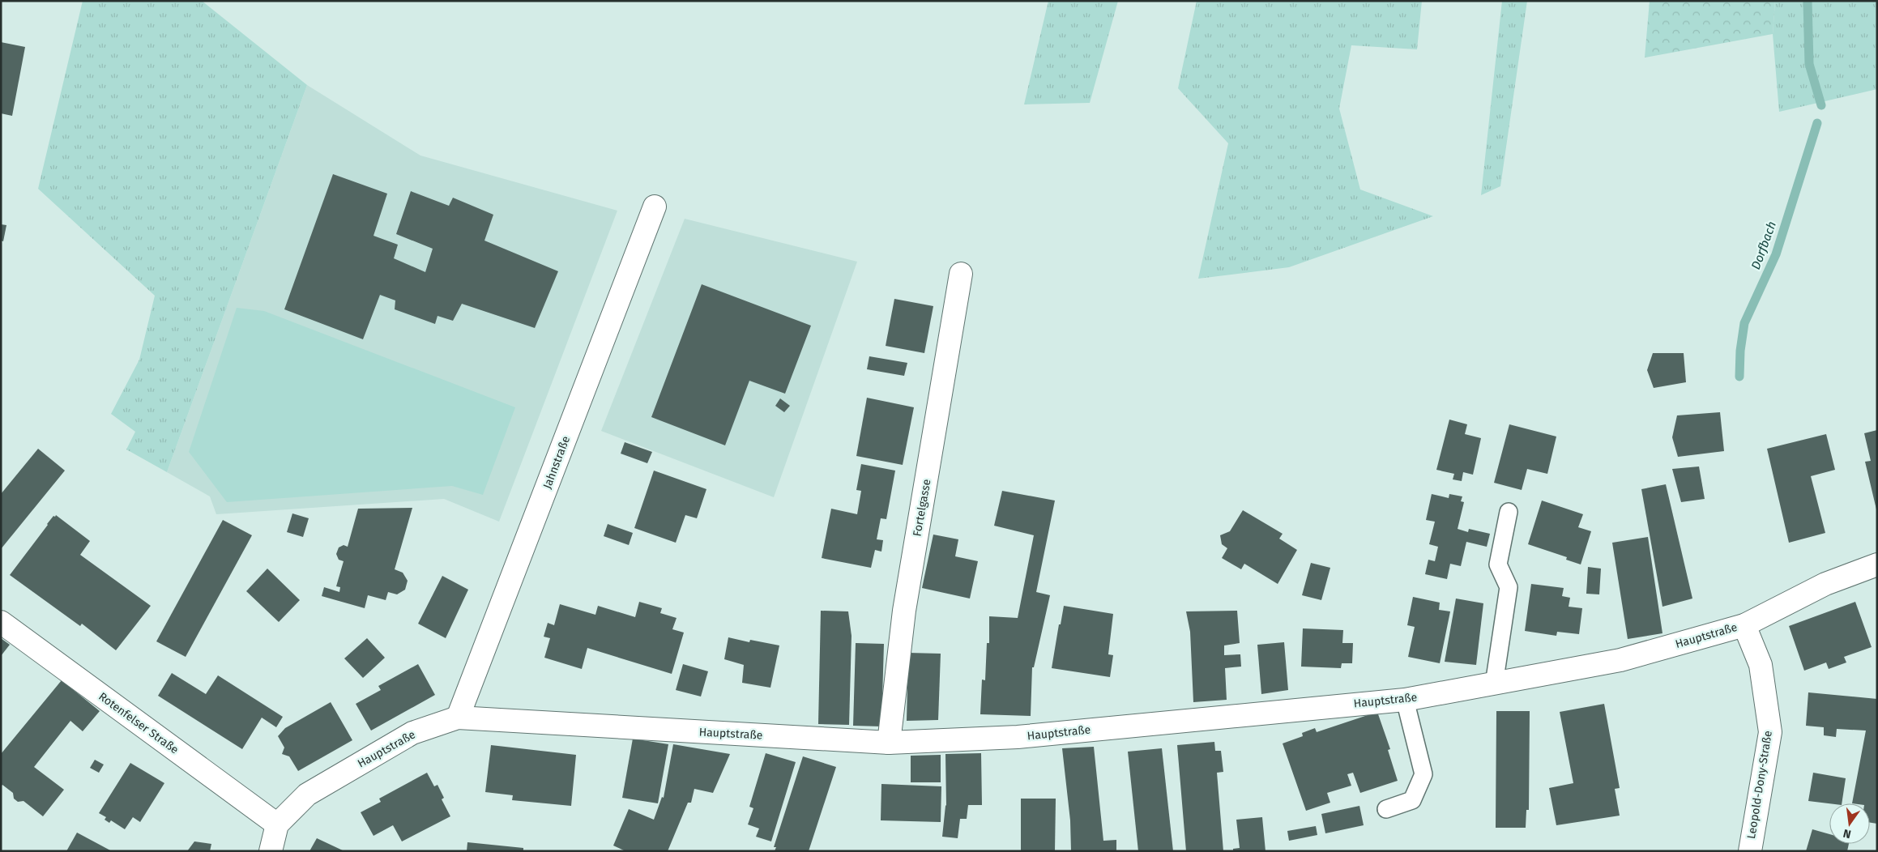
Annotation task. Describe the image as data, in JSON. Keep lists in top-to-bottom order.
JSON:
{
  "streets": {
    "street": [
      "Jahnstraße",
      "Fortelgasse",
      "Hauptstraße",
      "Rotenfelser Straße",
      "Leopold-Dony-Straße"
    ]
  },
  "crossings": [
    ["Jahnstraße", "Hauptstraße"],
    ["Fortelgasse", "Hauptstraße"],
    ["Hauptstraße", "Rotenfelser Straße"],
    ["Hauptstraße", "Leopold-Dony-Straße"]
  ],
  "water": ["Dorfbach"],
  "north": "bottom"
}
